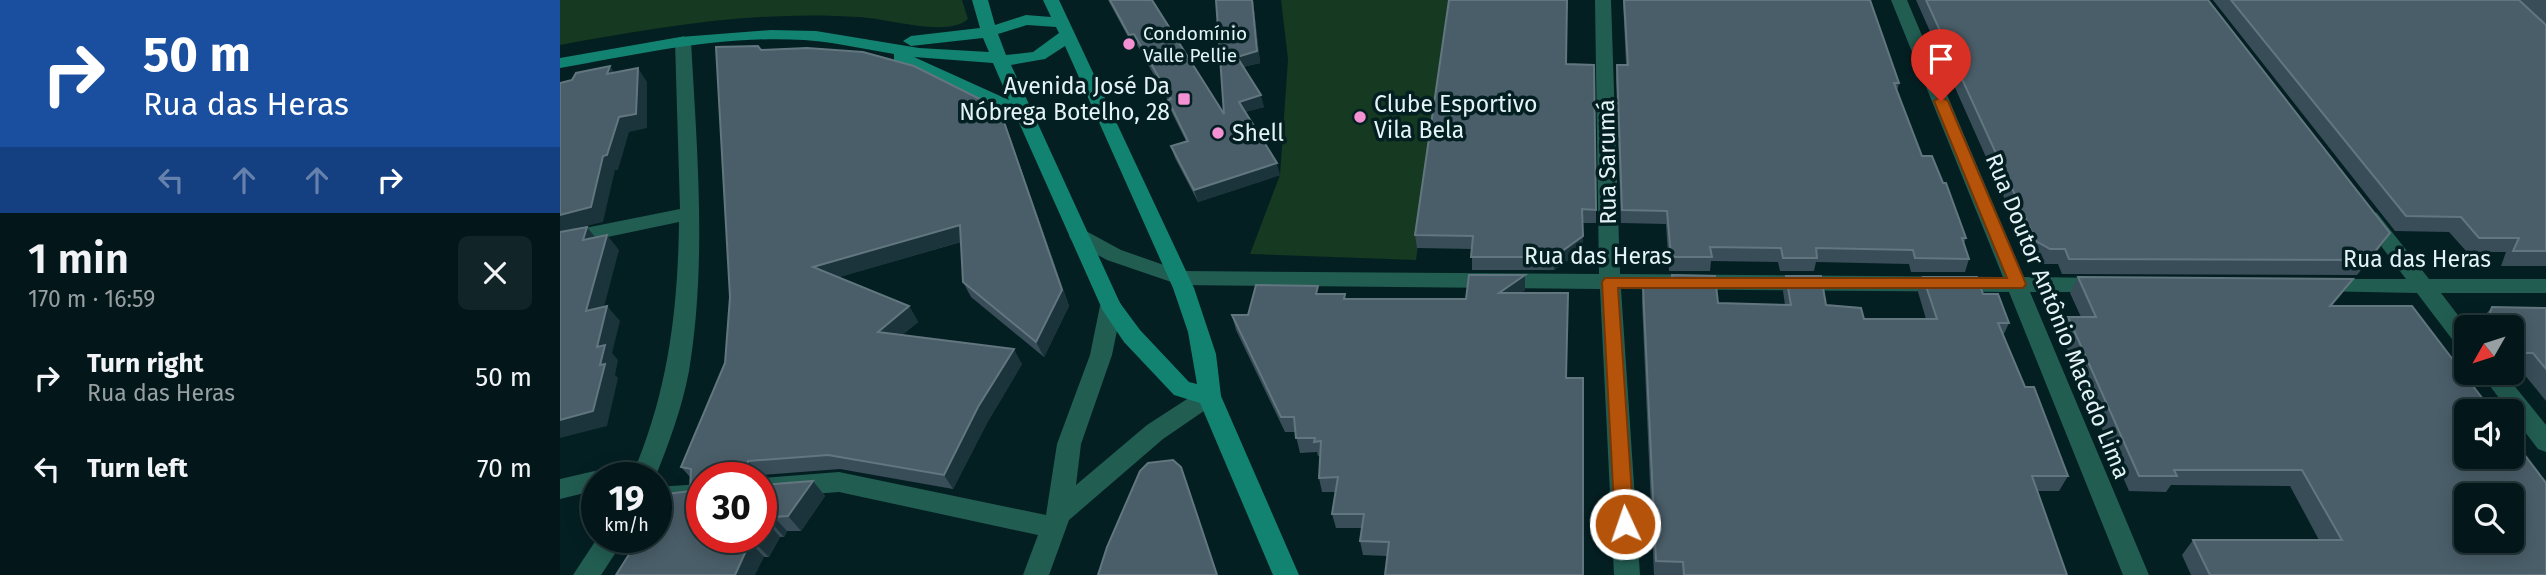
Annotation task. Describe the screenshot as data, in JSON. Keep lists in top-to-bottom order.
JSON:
{
  "streets": {
    "street": ["Rua Sarumá", "Rua das Heras", "Rua Doutor Antônio Macedo Lima"]
  },
  "crossings": [
    ["Rua Sarumá", "Rua das Heras"],
    ["Rua das Heras", "Rua Doutor Antônio Macedo Lima"]
  ],
  "places": {
    "other": ["Condomínio Valle Pellie", "Clube Esportivo Vila Bela", "Shell"],
    "transit": ["Avenida José Da Nóbrega Botelho, 28"]
  },
  "north": "bottom left",
  "page": {
    "turn": ["50 m", "Rua das Heras"],
    "heading": ["1 min", "170 m · 16:59"],
    "list": [
      {
        "name": "Turn right",
        "note": "Rua das Heras",
        "value": "50 m"
      },
      {
        "name": "Turn left",
        "value": "70 m"
      }
    ],
    "speed": "19 km/h",
    "limit": "30"
  }
}
